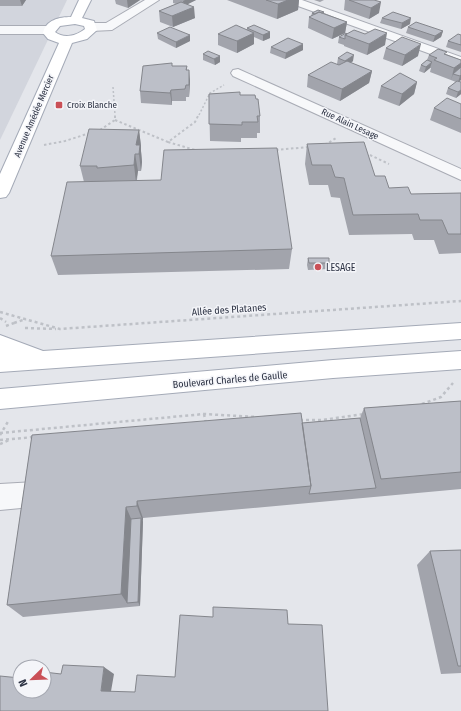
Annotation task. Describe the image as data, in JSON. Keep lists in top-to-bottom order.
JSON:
{
  "streets": {
    "main road": ["Avenue Amédée Mercier", "Boulevard Charles de Gaulle"],
    "street": ["Rue Alain Lesage"],
    "path": ["Allée des Platanes"]
  },
  "places": {
    "transit": ["Croix Blanche"],
    "other": ["LESAGE"]
  },
  "north": "bottom left"
}
